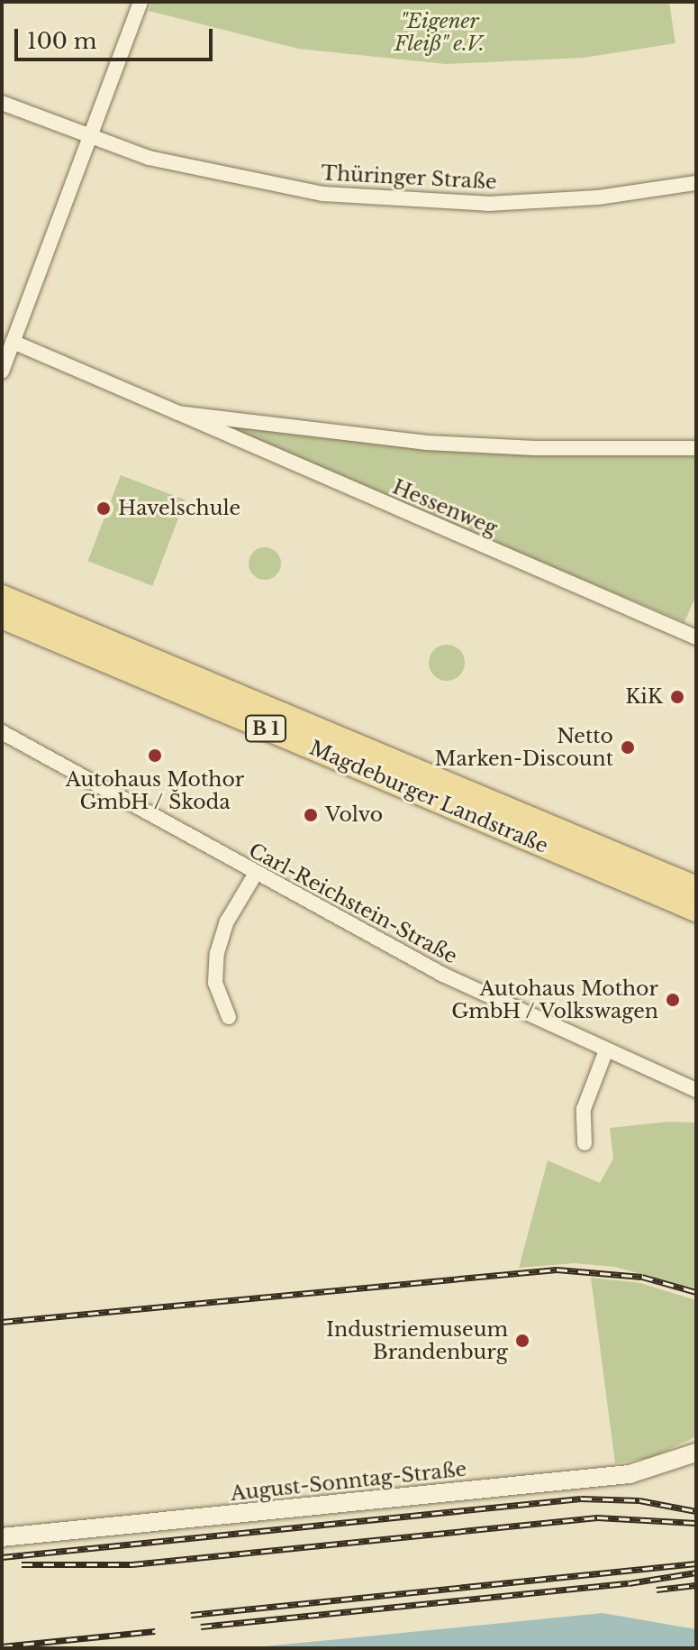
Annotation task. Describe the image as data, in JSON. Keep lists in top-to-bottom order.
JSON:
{
  "streets": {
    "main road": ["B 1", "Magdeburger Landstraße"],
    "street": [
      "Thüringer Straße",
      "Hessenweg",
      "Carl-Reichstein-Straße",
      "August-Sonntag-Straße"
    ]
  },
  "parks": ["\"Eigener Fleiß\" e.V."],
  "places": [
    "Havelschule",
    "KiK",
    "Netto Marken-Discount",
    "Autohaus Mothor GmbH / Škoda",
    "Volvo",
    "Autohaus Mothor GmbH / Volkswagen",
    "Industriemuseum Brandenburg"
  ],
  "scale_bar": "100 m"
}
